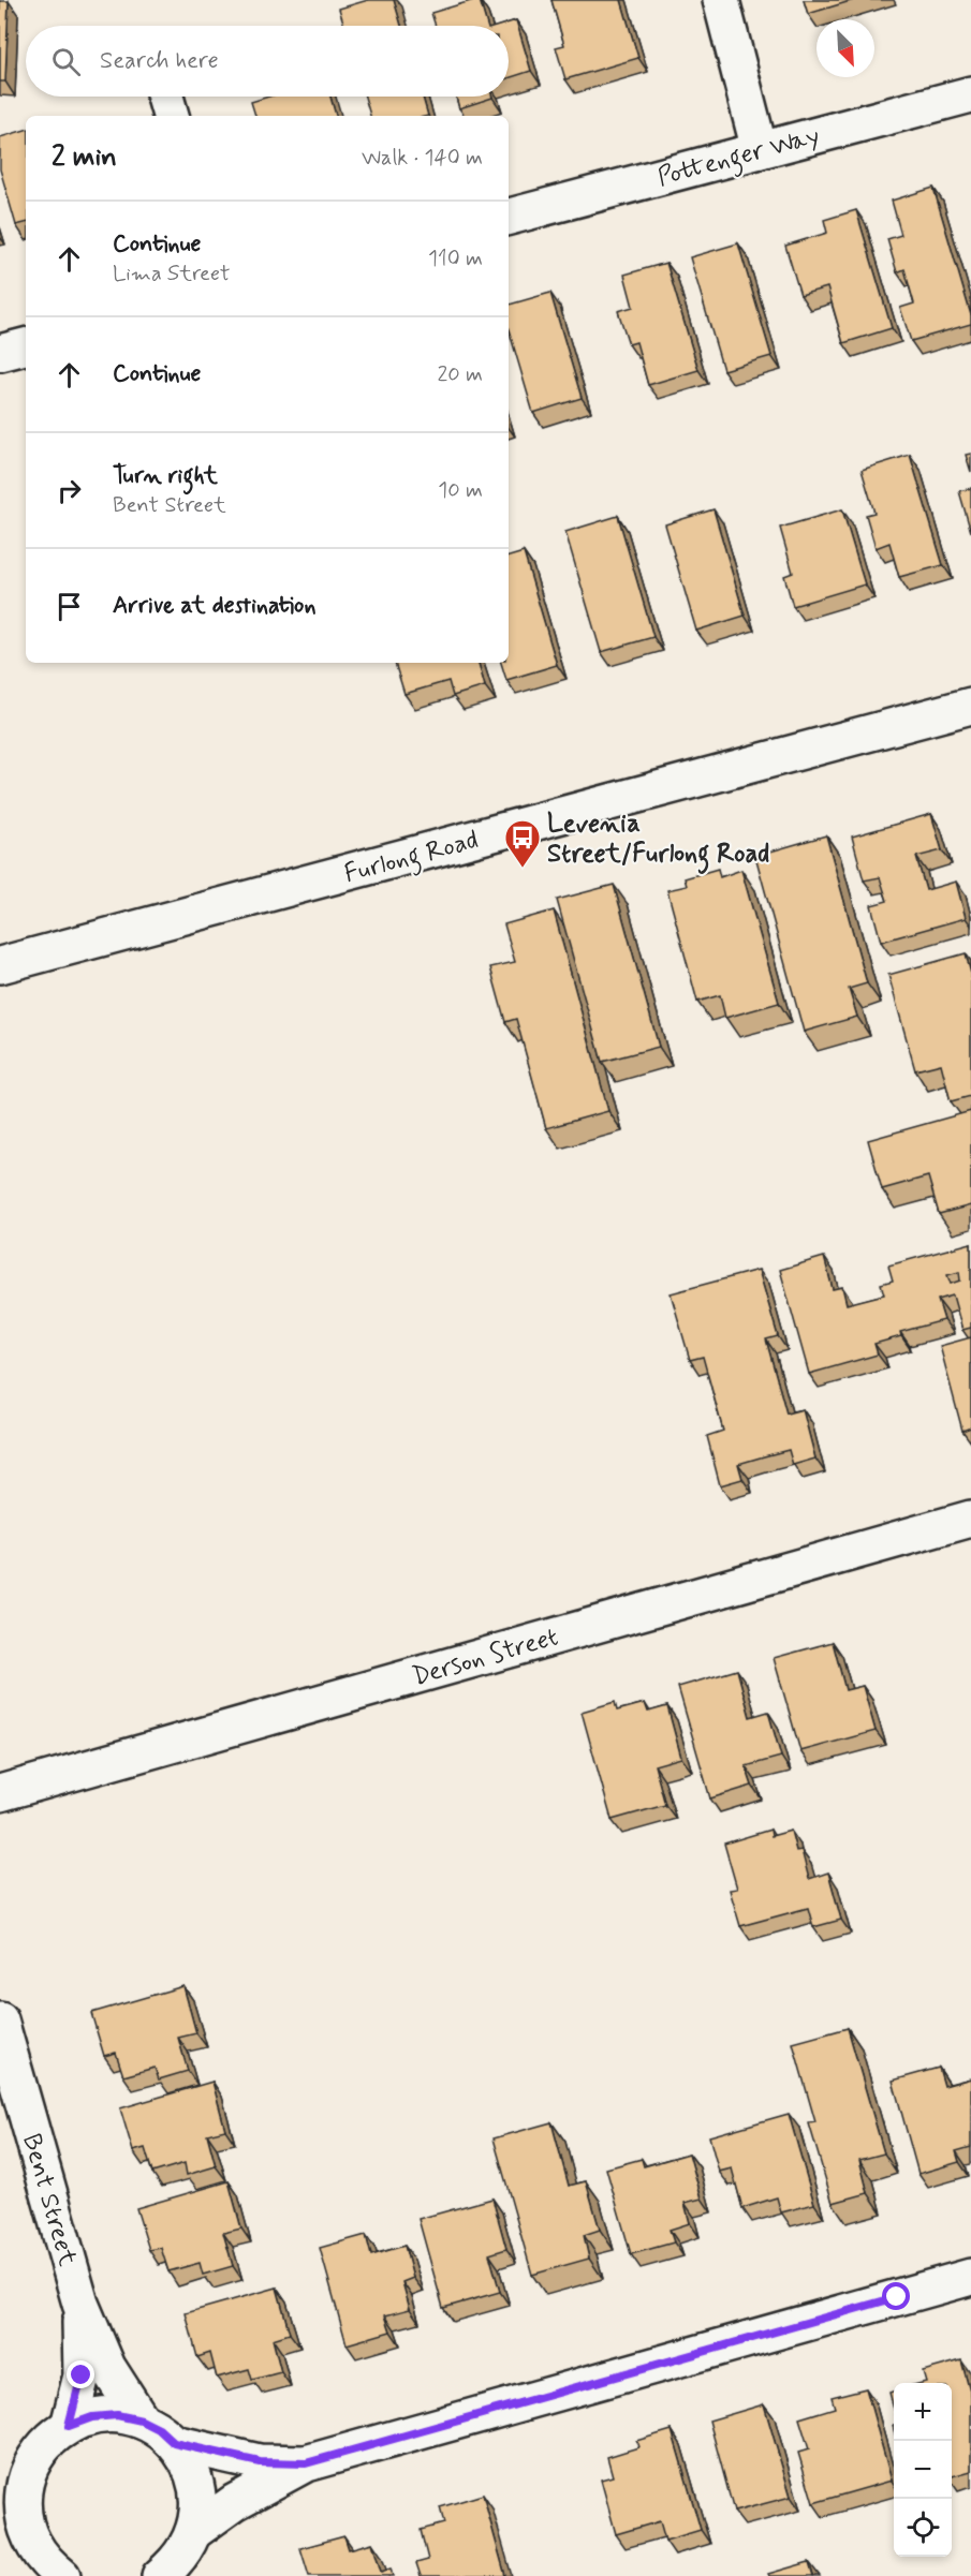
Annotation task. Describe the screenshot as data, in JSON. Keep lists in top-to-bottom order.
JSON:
{
  "streets": {
    "street": [
      "Pottenger Way",
      "Furlong Road",
      "Derson Street",
      "Bent Street"
    ]
  },
  "places": {
    "bus stop": ["Levenia Street/Furlong Road"]
  },
  "north": "bottom right",
  "page": {
    "search": "Search here",
    "heading": ["2 min", "Walk · 140 m"],
    "list": [
      ["Continue", "Lima Street", "110 m"],
      ["Continue", "20 m"],
      ["Turn right", "Bent Street", "10 m"],
      "Arrive at destination"
    ],
    "map_buttons": ["+", "−"]
  }
}
